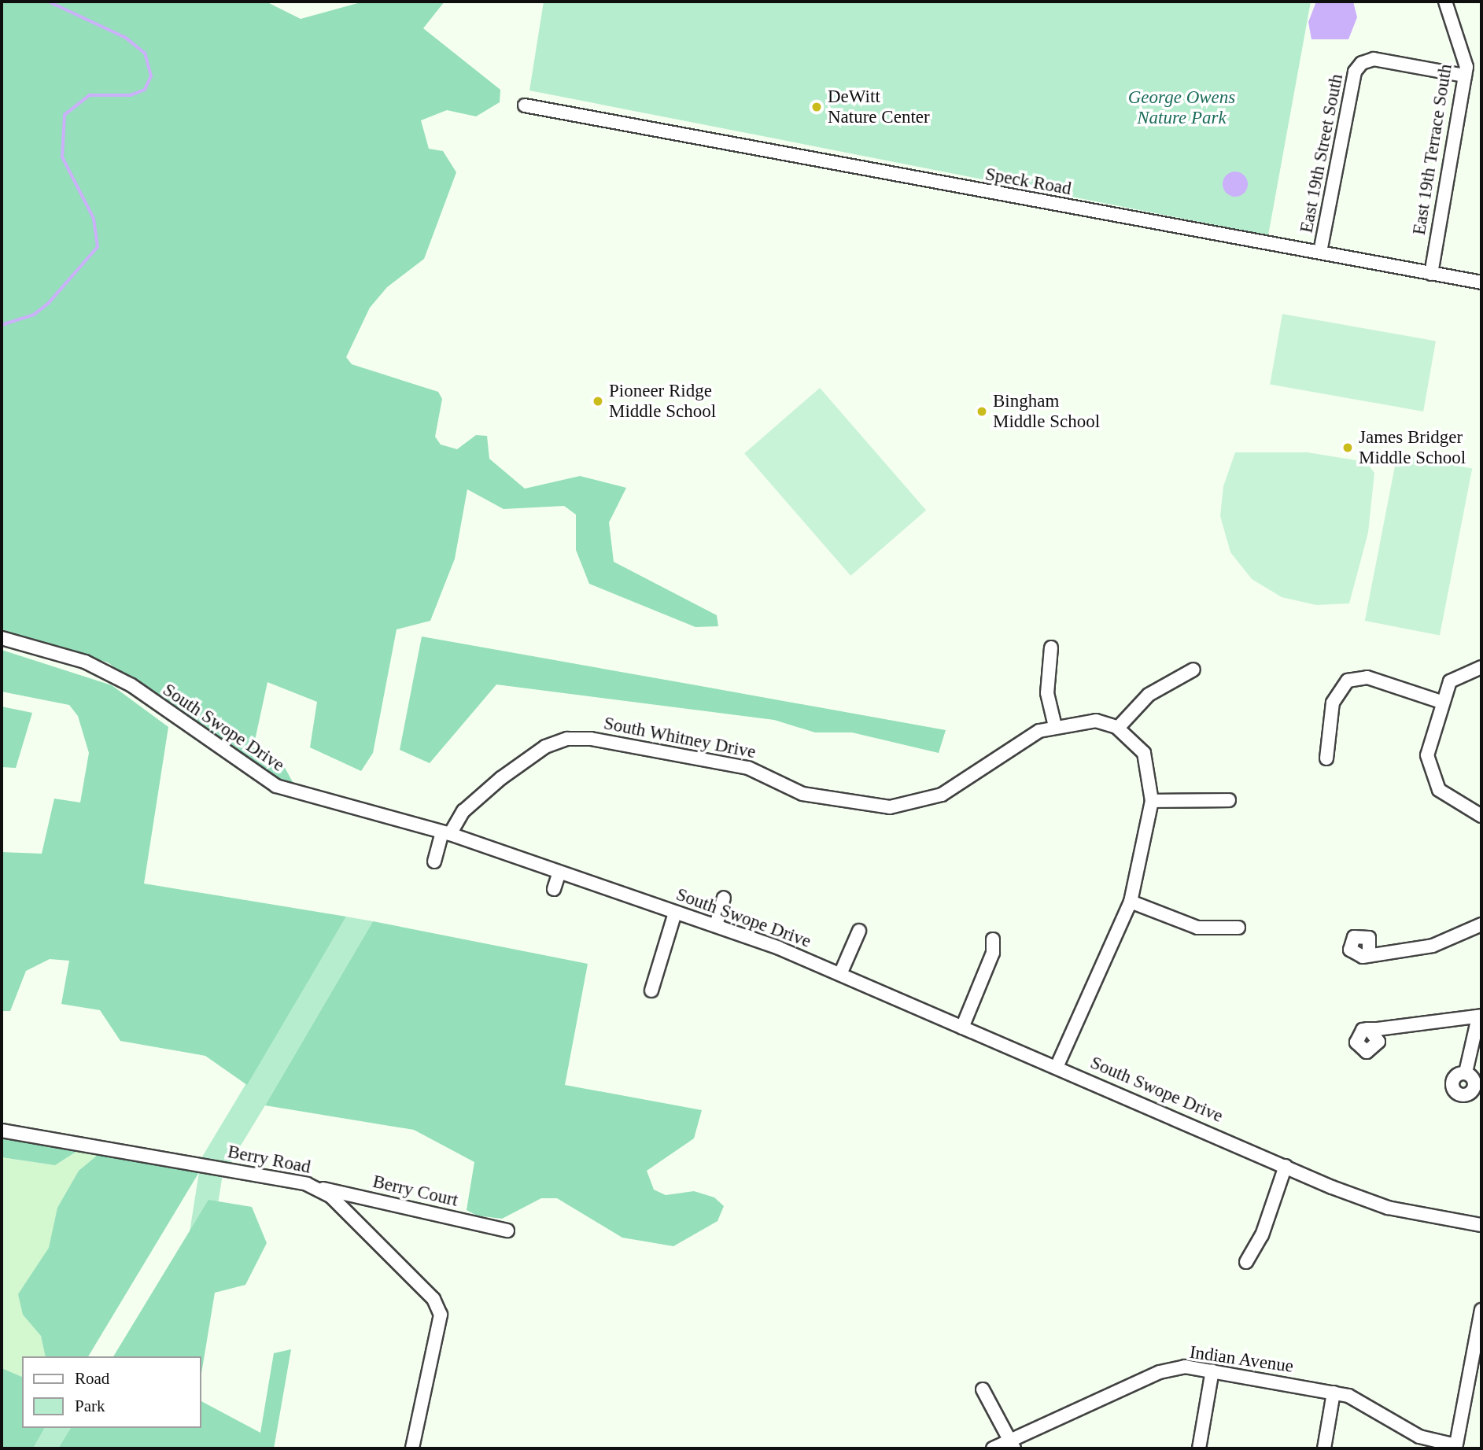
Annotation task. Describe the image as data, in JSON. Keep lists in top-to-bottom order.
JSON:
{
  "streets": {
    "street": [
      "East 19th Terrace South",
      "East 19th Street South",
      "Speck Road",
      "South Swope Drive",
      "South Whitney Drive",
      "Berry Road",
      "Berry Court",
      "Indian Avenue"
    ]
  },
  "crossings": [
    ["East 19th Terrace South", "East 19th Street South"],
    ["East 19th Terrace South", "Speck Road"],
    ["East 19th Street South", "Speck Road"],
    ["South Swope Drive", "South Whitney Drive"],
    ["Berry Road", "Berry Court"]
  ],
  "parks": ["George Owens Nature Park"],
  "places": [
    "DeWitt Nature Center",
    "Pioneer Ridge Middle School",
    "Bingham Middle School",
    "James Bridger Middle School"
  ],
  "legend": ["Road", "Park"]
}
